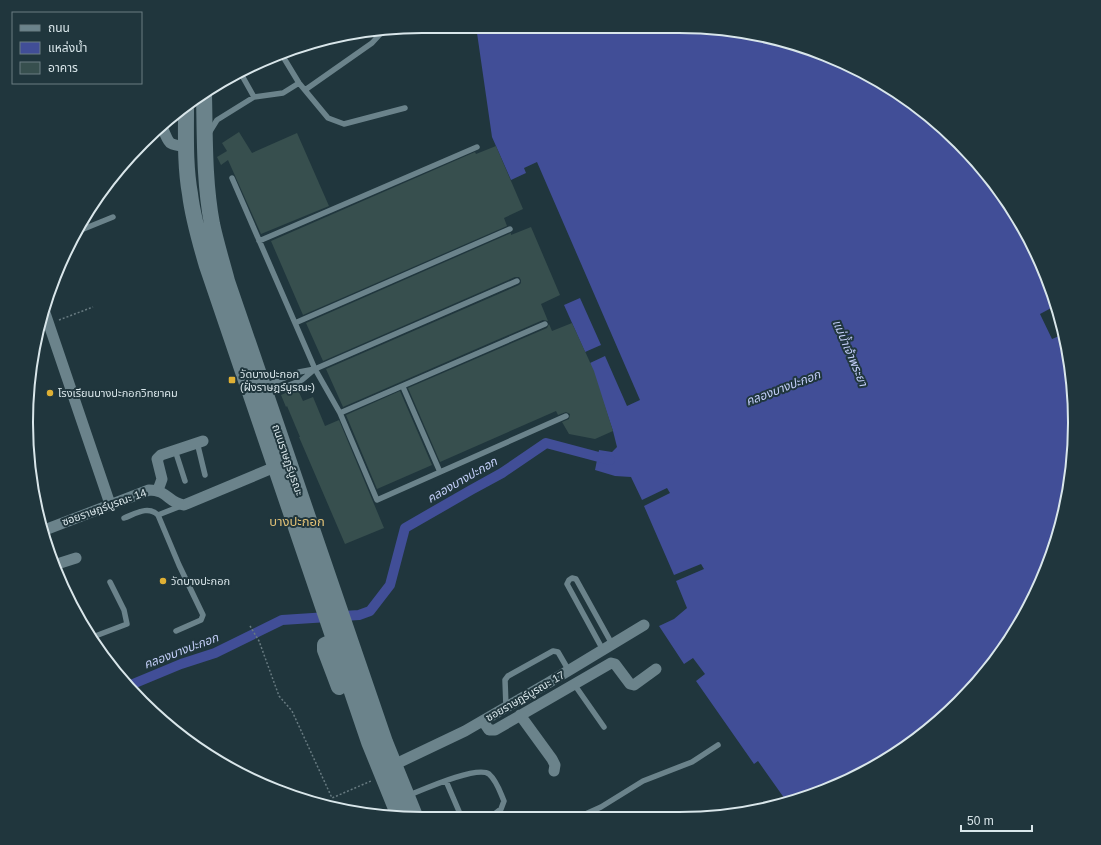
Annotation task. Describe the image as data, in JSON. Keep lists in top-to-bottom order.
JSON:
{
  "streets": {
    "main road": ["ถนนราษฎร์บูรณะ"],
    "street": ["ซอยราษฎร์บูรณะ 14", "ซอยราษฎร์บูรณะ 17"]
  },
  "districts": ["บางปะกอก"],
  "water": ["แม่น้ำเจ้าพระยา", "คลองบางปะกอก"],
  "places": {
    "transit": ["วัดบางปะกอก (ฝั่งราษฎร์บูรณะ)"],
    "other": ["โรงเรียนบางปะกอกวิทยาคม", "วัดบางปะกอก"]
  },
  "legend": ["ถนน", "แหล่งน้ำ", "อาคาร"],
  "scale_bar": "50 m"
}
